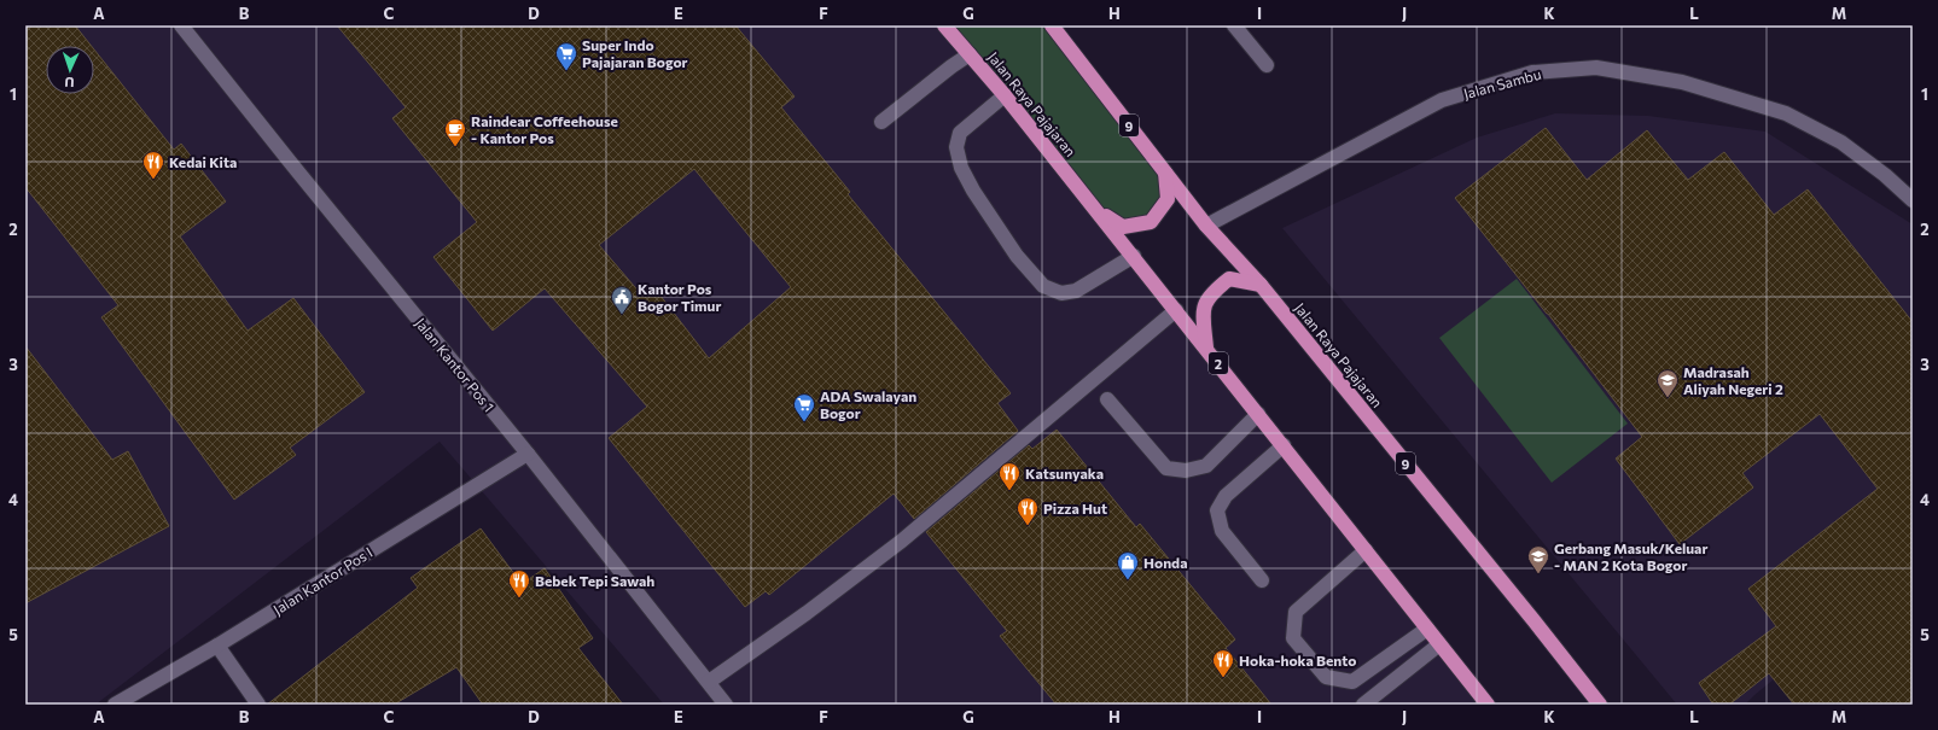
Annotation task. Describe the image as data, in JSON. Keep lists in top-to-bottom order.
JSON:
{
  "streets": {
    "highway": ["Jalan Raya Pajajaran", "9", "2"],
    "street": ["Jalan Sambu", "Jalan Kantor Pos 1", "Jalan Kantor Pos I"]
  },
  "crossings": [
    ["Jalan Sambu", "Jalan Raya Pajajaran"],
    ["Jalan Kantor Pos 1", "Jalan Kantor Pos I"]
  ],
  "places": {
    "supermarket": ["Super Indo Pajajaran Bogor", "ADA Swalayan Bogor"],
    "cafe": ["Raindear Coffeehouse - Kantor Pos"],
    "restaurant": [
      "Kedai Kita",
      "Katsunyaka",
      "Pizza Hut",
      "Bebek Tepi Sawah",
      "Hoka-hoka Bento"
    ],
    "public building": ["Kantor Pos Bogor Timur"],
    "school or university": ["Madrasah Aliyah Negeri 2", "Gerbang Masuk/Keluar - MAN 2 Kota Bogor"],
    "shop": ["Honda"]
  },
  "north": "bottom",
  "grid": {
    "columns": [
      "A",
      "B",
      "C",
      "D",
      "E",
      "F",
      "G",
      "H",
      "I",
      "J",
      "K",
      "L",
      "M"
    ],
    "rows": [
      "1",
      "2",
      "3",
      "4",
      "5"
    ]
  }
}
